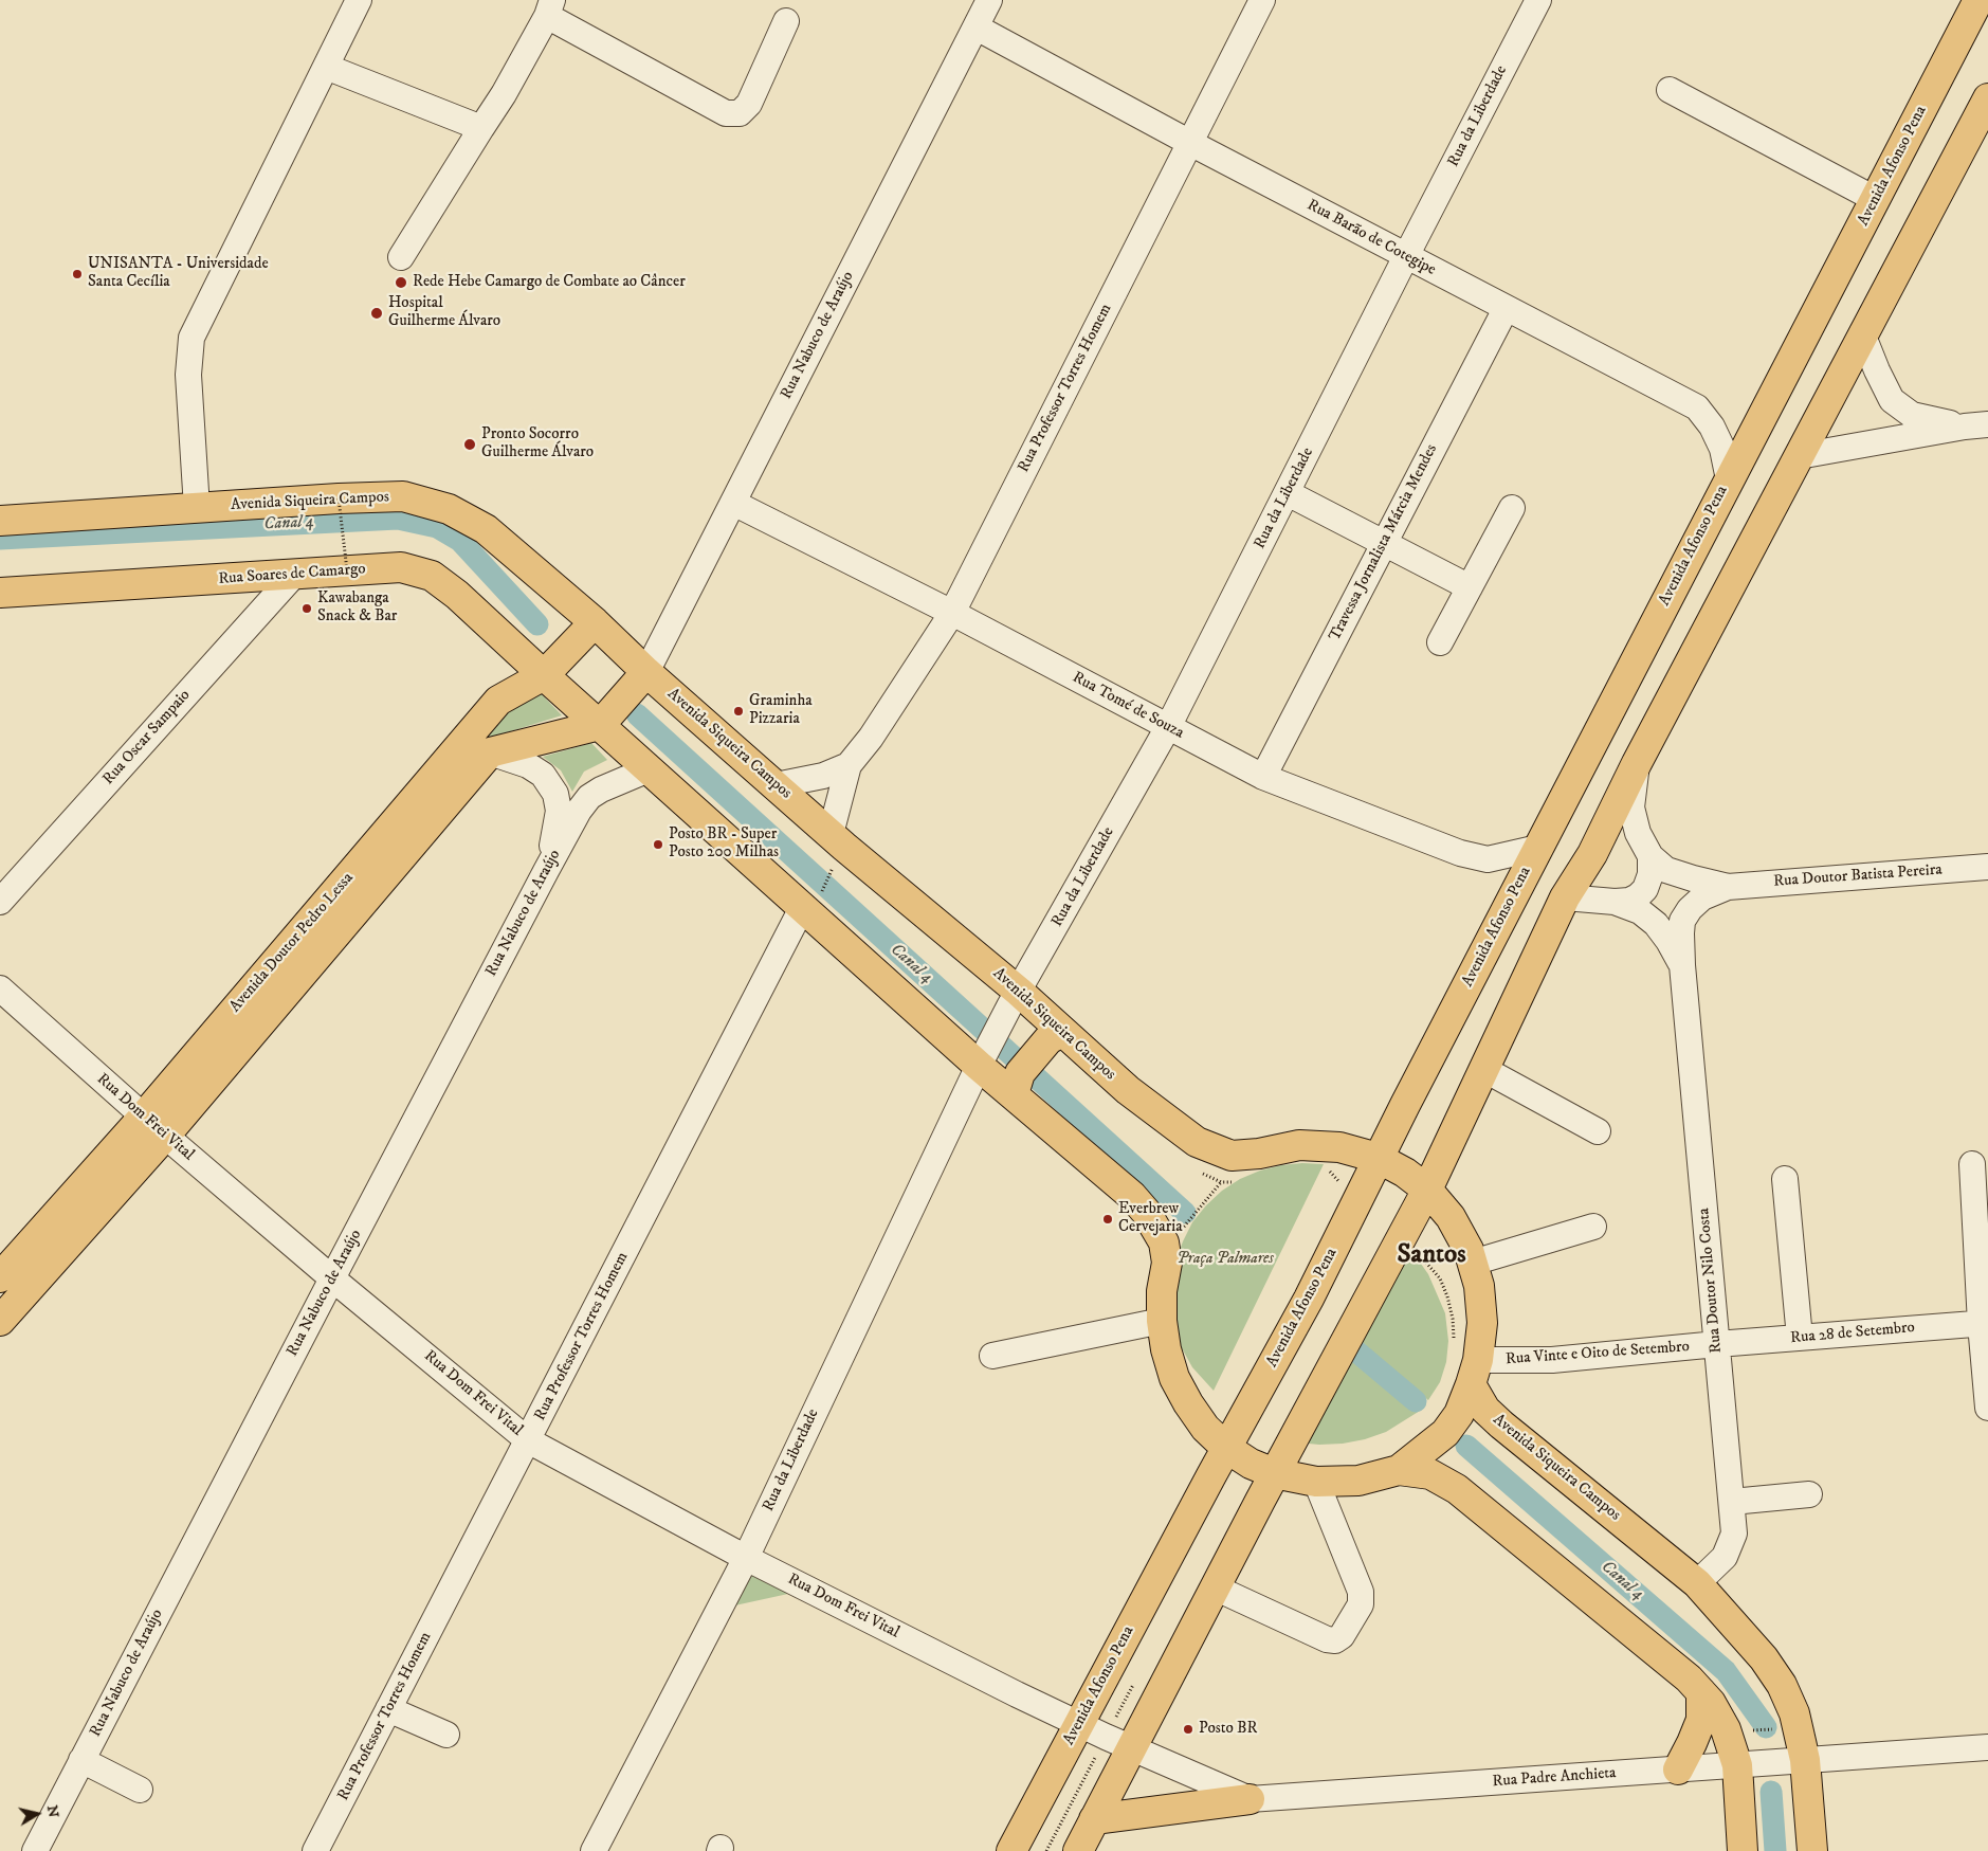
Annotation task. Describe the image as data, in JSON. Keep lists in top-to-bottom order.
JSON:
{
  "streets": {
    "main road": [
      "Avenida Afonso Pena",
      "Avenida Siqueira Campos",
      "Rua Soares de Camargo",
      "Avenida Doutor Pedro Lessa"
    ],
    "street": [
      "Rua da Liberdade",
      "Rua Barão de Cotegipe",
      "Rua Nabuco de Araújo",
      "Rua Professor Torres Homem",
      "Travessa Jornalista Márcia Mendes",
      "Rua Tomé de Souza",
      "Rua Oscar Sampaio",
      "Rua Doutor Batista Pereira",
      "Rua Dom Frei Vital",
      "Rua Doutor Nilo Costa",
      "Rua 28 de Setembro",
      "Rua Vinte e Oito de Setembro",
      "Rua Padre Anchieta"
    ]
  },
  "crossings": [
    ["Rua da Liberdade", "Rua Barão de Cotegipe"],
    ["Rua da Liberdade", "Avenida Siqueira Campos"],
    ["Rua da Liberdade", "Rua Tomé de Souza"],
    ["Rua da Liberdade", "Rua Dom Frei Vital"],
    ["Avenida Afonso Pena", "Rua Barão de Cotegipe"],
    ["Avenida Afonso Pena", "Avenida Siqueira Campos"],
    ["Avenida Afonso Pena", "Rua Tomé de Souza"],
    ["Avenida Afonso Pena", "Rua Dom Frei Vital"],
    ["Avenida Afonso Pena", "Rua Padre Anchieta"],
    ["Rua Barão de Cotegipe", "Rua Nabuco de Araújo"],
    ["Rua Barão de Cotegipe", "Rua Professor Torres Homem"],
    ["Rua Barão de Cotegipe", "Travessa Jornalista Márcia Mendes"],
    ["Rua Nabuco de Araújo", "Avenida Siqueira Campos"],
    ["Rua Nabuco de Araújo", "Rua Tomé de Souza"],
    ["Rua Nabuco de Araújo", "Rua Dom Frei Vital"],
    ["Rua Professor Torres Homem", "Avenida Siqueira Campos"],
    ["Rua Professor Torres Homem", "Rua Tomé de Souza"],
    ["Rua Professor Torres Homem", "Rua Dom Frei Vital"],
    ["Avenida Siqueira Campos", "Avenida Doutor Pedro Lessa"],
    ["Avenida Siqueira Campos", "Rua Doutor Nilo Costa"],
    ["Avenida Siqueira Campos", "Rua Vinte e Oito de Setembro"],
    ["Avenida Siqueira Campos", "Rua Padre Anchieta"],
    ["Travessa Jornalista Márcia Mendes", "Rua Tomé de Souza"],
    ["Rua Soares de Camargo", "Rua Oscar Sampaio"],
    ["Rua Soares de Camargo", "Avenida Doutor Pedro Lessa"],
    ["Rua Doutor Batista Pereira", "Rua Doutor Nilo Costa"],
    ["Avenida Doutor Pedro Lessa", "Rua Dom Frei Vital"],
    ["Rua Dom Frei Vital", "Rua Padre Anchieta"],
    ["Rua Doutor Nilo Costa", "Rua 28 de Setembro"],
    ["Rua Doutor Nilo Costa", "Rua Vinte e Oito de Setembro"],
    ["Rua 28 de Setembro", "Rua Vinte e Oito de Setembro"]
  ],
  "districts": ["Santos"],
  "water": ["Canal 4"],
  "parks": ["Praça Palmares"],
  "places": [
    "UNISANTA - Universidade Santa Cecília",
    "Rede Hebe Camargo de Combate ao Câncer",
    "Hospital Guilherme Álvaro",
    "Pronto Socorro Guilherme Álvaro",
    "Kawabanga Snack & Bar",
    "Graminha Pizzaria",
    "Posto BR - Super Posto 200 Milhas",
    "Everbrew Cervejaria",
    "Posto BR"
  ],
  "north": "right"
}
